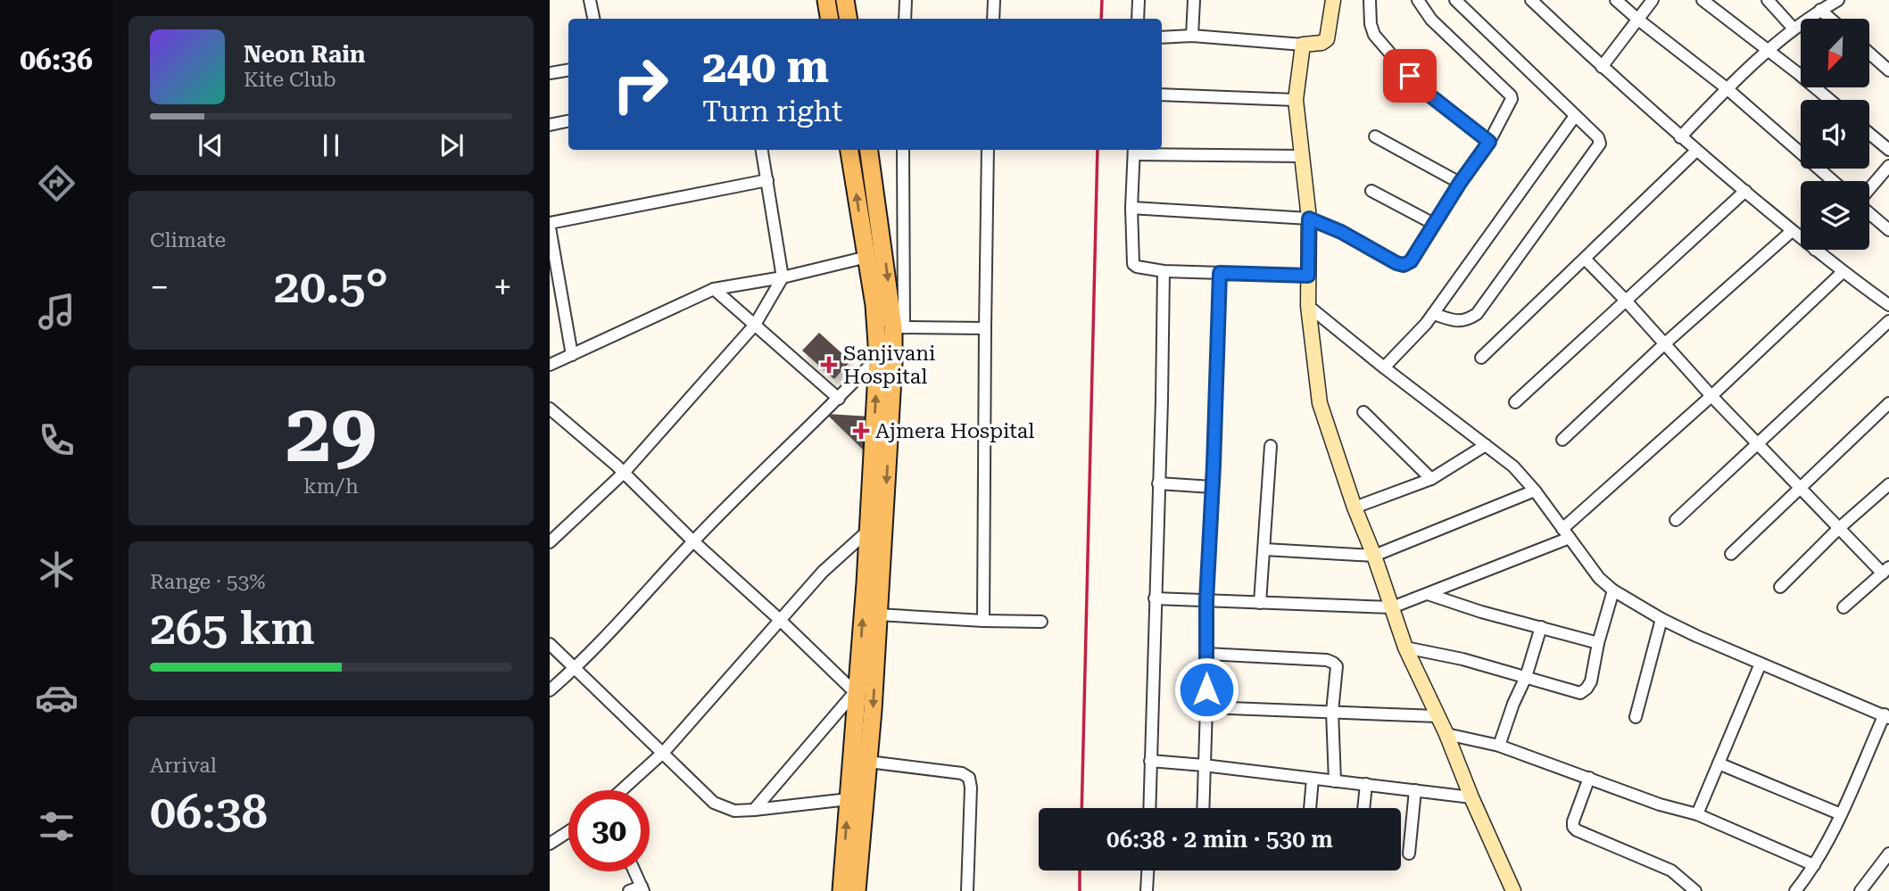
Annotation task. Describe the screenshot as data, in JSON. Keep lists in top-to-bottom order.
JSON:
{
  "places": {
    "health": ["Sanjivani Hospital", "Ajmera Hospital"]
  },
  "north": "bottom left",
  "page": {
    "tabs": "06:36",
    "turn": ["240 m", "Turn right"],
    "song": ["Neon Rain", "Kite Club"],
    "tile": [
      "Climate",
      ["29", "km/h"],
      ["Range · 53%", "265 km"],
      ["Arrival", "06:38"]
    ],
    "heat": ["−", "20.5°", "+"],
    "limit": "30",
    "trip": "06:38 · 2 min · 530 m"
  }
}
